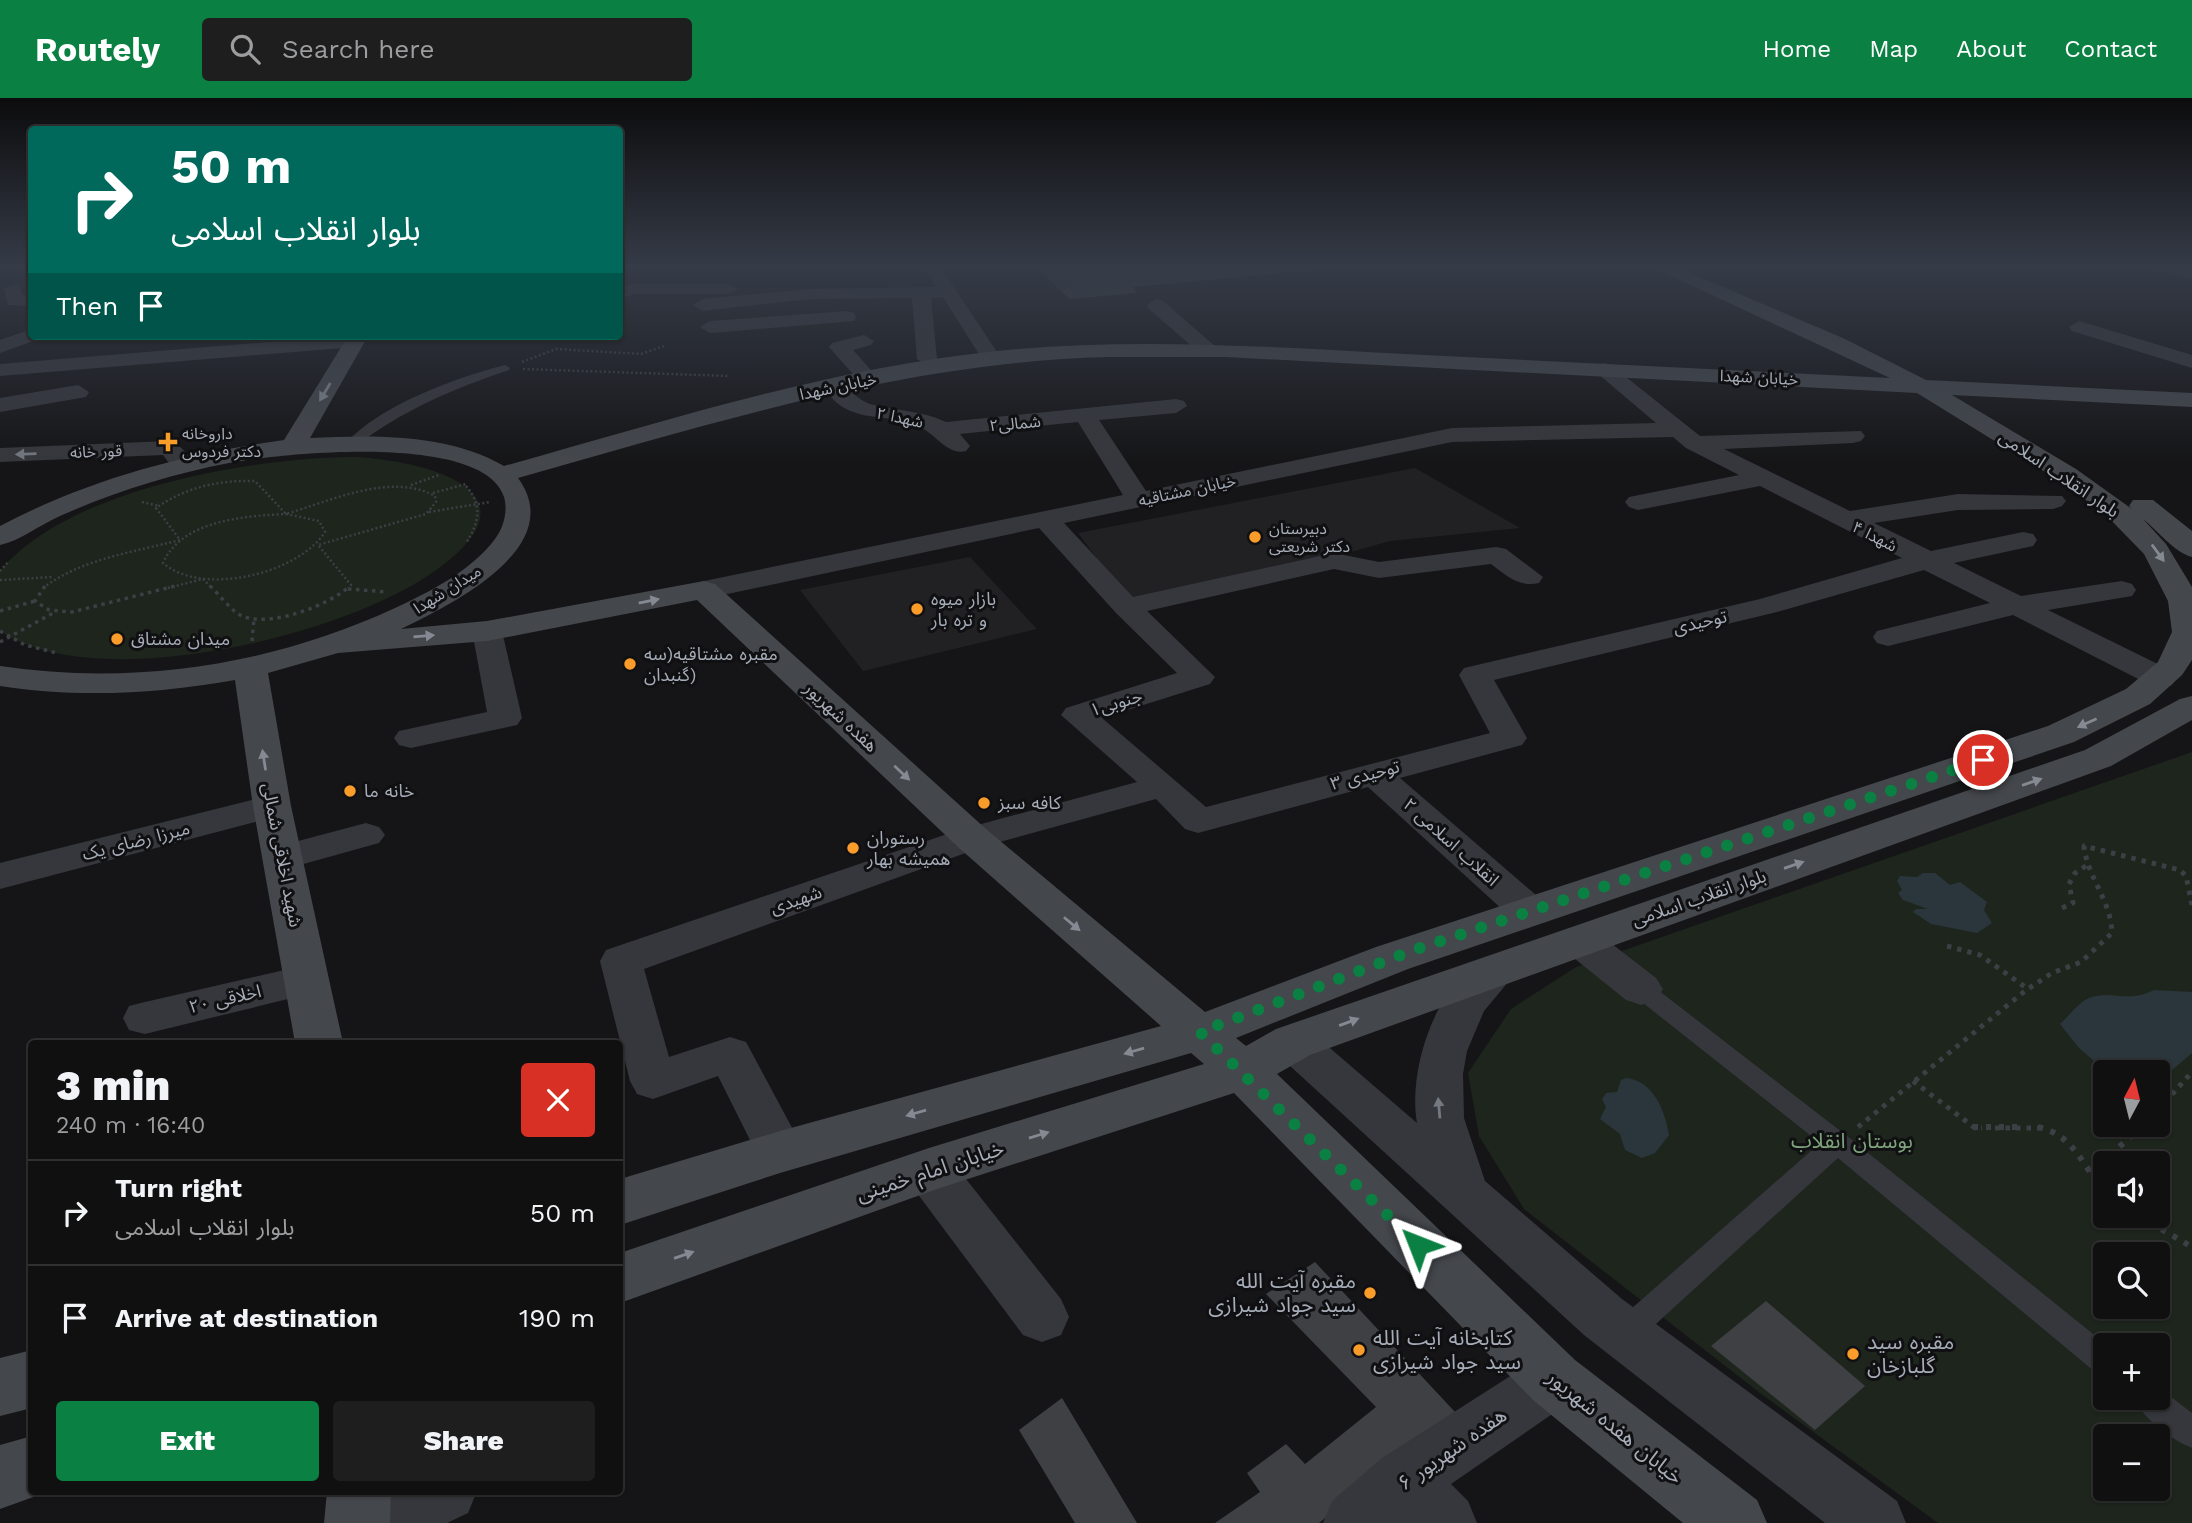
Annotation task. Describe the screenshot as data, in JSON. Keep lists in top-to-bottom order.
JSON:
{
  "streets": {
    "main road": [
      "خیابان شهدا",
      "بلوار انقلاب اسلامی",
      "میدان شهدا",
      "هفده شهریور",
      "شهید اخلاقی شمالی",
      "خیابان امام خمینی",
      "خیابان هفده شهریور"
    ],
    "street": [
      "شهدا ۲",
      "شمالی۲",
      "قور خانه",
      "خیابان مشتاقیه",
      "شهدا ۴",
      "توحیدی",
      "جنوبی۱",
      "توحیدی ۳",
      "میرزا رضای یک",
      "انقلاب اسلامی ۲",
      "شهیدی",
      "اخلاقی ۲۰",
      "هفده شهریور ۶"
    ]
  },
  "crossings": [
    ["خیابان شهدا", "بلوار انقلاب اسلامی"],
    ["خیابان شهدا", "شهدا ۴"],
    ["شهدا ۲", "شمالی۲"],
    ["بلوار انقلاب اسلامی", "شهدا ۴"],
    ["بلوار انقلاب اسلامی", "هفده شهریور"],
    ["بلوار انقلاب اسلامی", "انقلاب اسلامی ۲"],
    ["بلوار انقلاب اسلامی", "خیابان امام خمینی"],
    ["بلوار انقلاب اسلامی", "خیابان هفده شهریور"],
    ["خیابان مشتاقیه", "شهدا ۴"],
    ["خیابان مشتاقیه", "جنوبی۱"],
    ["خیابان مشتاقیه", "هفده شهریور"],
    ["شهدا ۴", "توحیدی"],
    ["میدان شهدا", "شهید اخلاقی شمالی"],
    ["توحیدی", "توحیدی ۳"],
    ["جنوبی۱", "توحیدی ۳"],
    ["هفده شهریور", "شهیدی"],
    ["هفده شهریور", "خیابان هفده شهریور"],
    ["توحیدی ۳", "انقلاب اسلامی ۲"],
    ["میرزا رضای یک", "شهید اخلاقی شمالی"],
    ["شهید اخلاقی شمالی", "اخلاقی ۲۰"],
    ["خیابان امام خمینی", "خیابان هفده شهریور"],
    ["خیابان هفده شهریور", "هفده شهریور ۶"]
  ],
  "one_way": ["هفده شهریور", "شهید اخلاقی شمالی"],
  "parks": ["بوستان انقلاب"],
  "places": {
    "health": ["داروخانه دکتر فردوس"],
    "other": [
      "دبیرستان دکتر شریعتی",
      "بازار میوه و تره بار",
      "ميدان مشتاق",
      "مقبره مشتاقیه(سه گنبدان)",
      "خانه ما",
      "کافه سبز",
      "رستوران همیشه بهار",
      "مقبره آیت الله سید جواد شیرازی",
      "کتابخانه آیت الله سید جواد شیرازی",
      "مقبره سید گلبازخان"
    ]
  },
  "north": "top",
  "page": {
    "header": "Routely",
    "search": "Search here",
    "nav": [
      "Home",
      "Map",
      "About",
      "Contact"
    ],
    "turn": ["50 m", "بلوار انقلاب اسلامی"],
    "then": "Then",
    "heading": ["3 min", "240 m · 16:40"],
    "map_buttons": ["+", "−"],
    "list": [
      {
        "name": "Turn right",
        "note": "بلوار انقلاب اسلامی",
        "value": "50 m"
      },
      {
        "name": "Arrive at destination",
        "value": "190 m"
      }
    ],
    "buttons": ["Exit", "Share"]
  }
}
